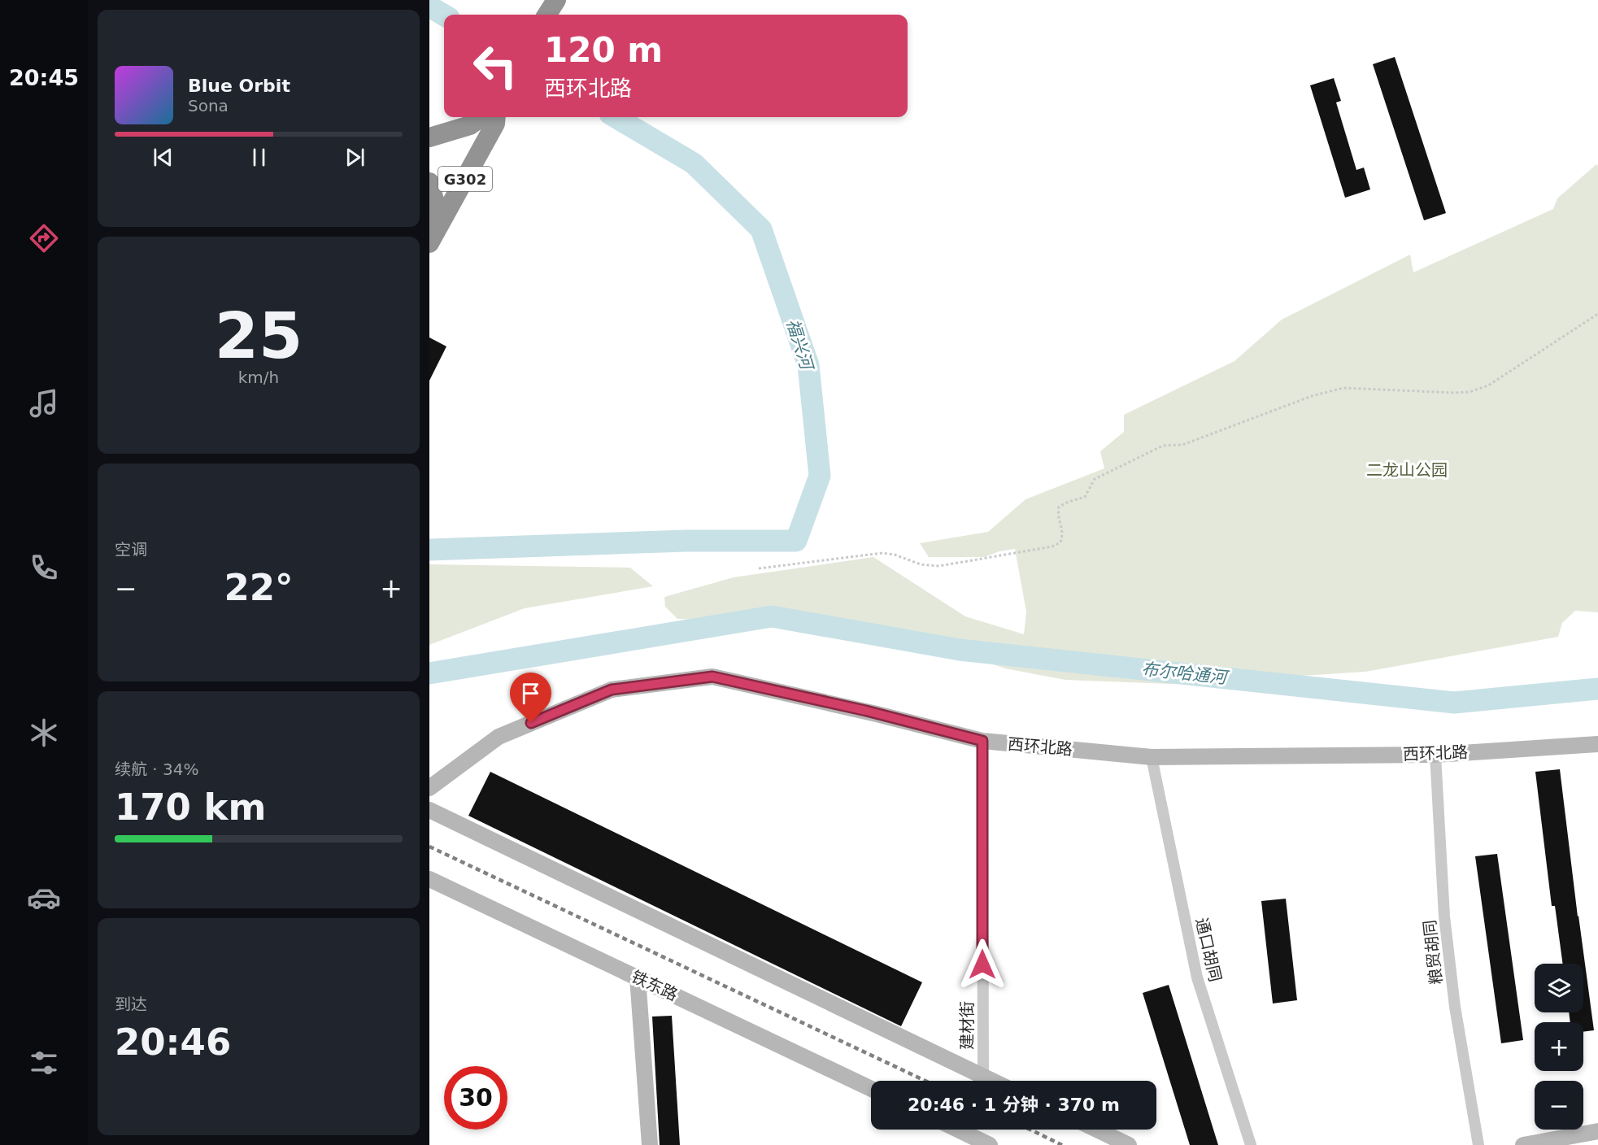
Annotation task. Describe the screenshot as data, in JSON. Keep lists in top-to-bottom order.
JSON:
{
  "streets": {
    "highway": ["G302"],
    "street": [
      "西环北路",
      "通口胡同",
      "粮贸胡同",
      "铁东路",
      "建材街"
    ]
  },
  "crossings": [
    ["西环北路", "通口胡同"],
    ["西环北路", "粮贸胡同"],
    ["西环北路", "建材街"]
  ],
  "water": ["福兴河", "布尔哈通河"],
  "parks": ["二龙山公园"],
  "page": {
    "tabs": "20:45",
    "turn": ["120 m", "西环北路"],
    "song": ["Blue Orbit", "Sona"],
    "tile": [
      ["25", "km/h"],
      "空调",
      ["续航 · 34%", "170 km"],
      ["到达", "20:46"]
    ],
    "heat": ["−", "22°", "+"],
    "map_buttons": ["+", "−"],
    "limit": "30",
    "trip": "20:46 · 1 分钟 · 370 m"
  }
}
